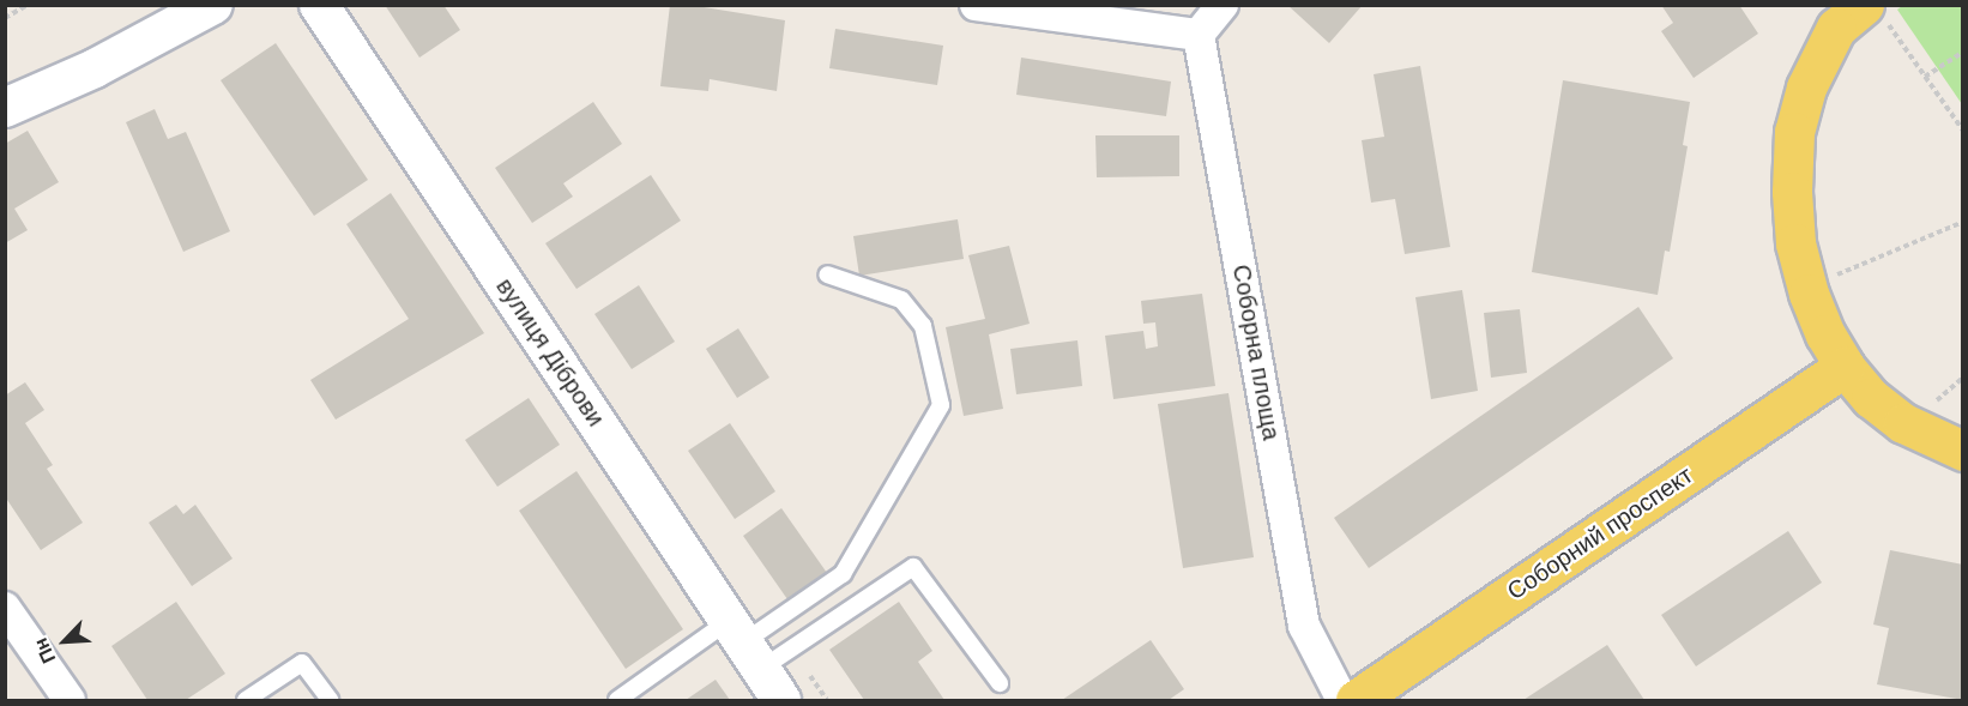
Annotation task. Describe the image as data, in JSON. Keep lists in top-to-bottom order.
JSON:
{
  "streets": {
    "main road": ["Соборний проспект"],
    "street": ["вулиця Діброви", "Соборна площа"]
  },
  "north": "bottom left"
}
